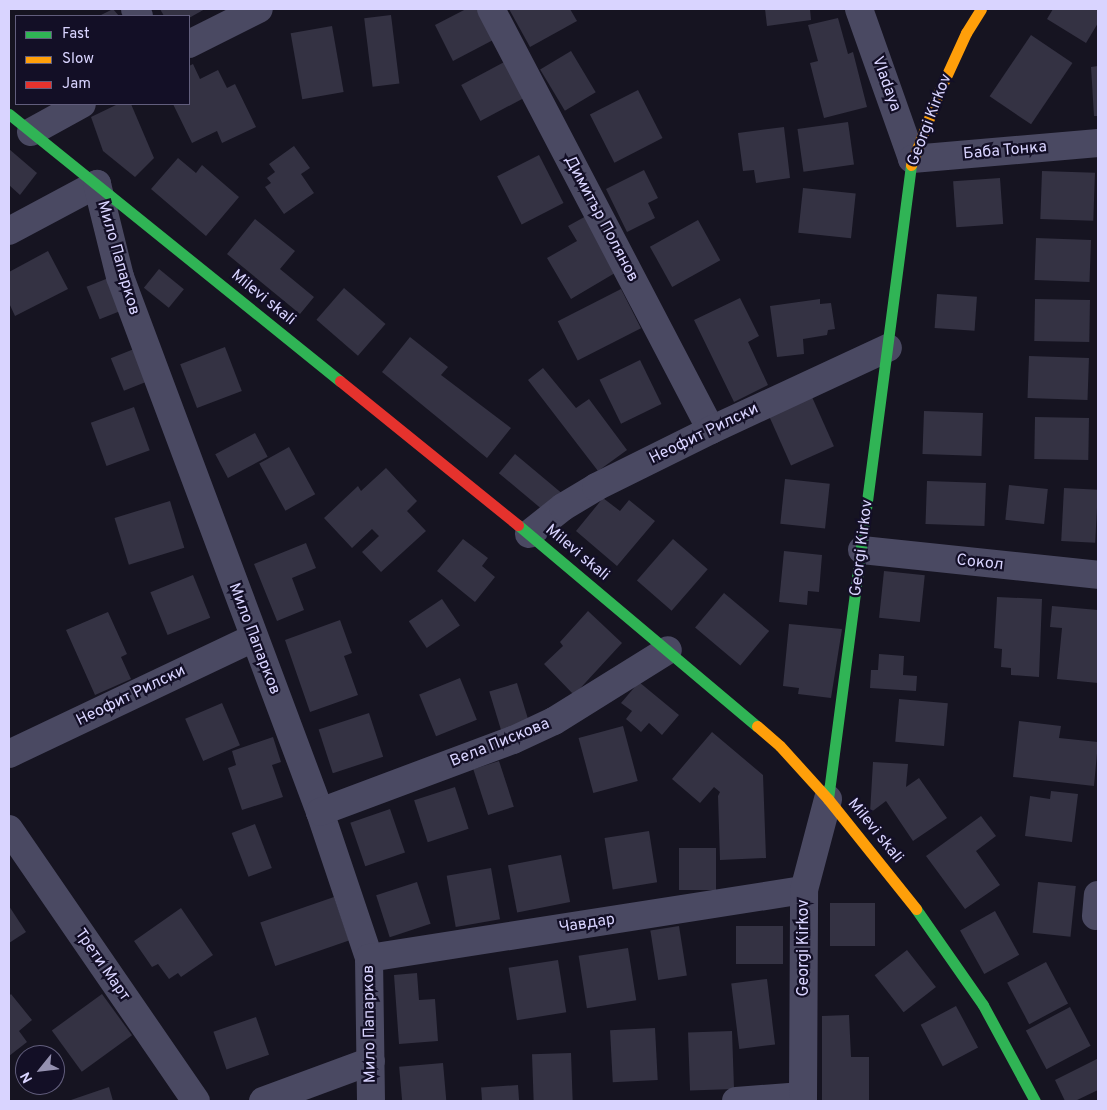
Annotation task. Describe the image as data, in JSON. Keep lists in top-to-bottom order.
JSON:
{
  "streets": {
    "street": [
      "Vladaya",
      "Georgi Kirkov",
      "Баба Тонка",
      "Димитър Полянов",
      "Мило Папарков",
      "Milevi skali",
      "Неофит Рилски",
      "Сокол",
      "Вела Пискова",
      "Чавдар",
      "Трети Март"
    ]
  },
  "crossings": [
    ["Vladaya", "Georgi Kirkov"],
    ["Vladaya", "Баба Тонка"],
    ["Georgi Kirkov", "Баба Тонка"],
    ["Georgi Kirkov", "Milevi skali"],
    ["Georgi Kirkov", "Неофит Рилски"],
    ["Georgi Kirkov", "Сокол"],
    ["Georgi Kirkov", "Чавдар"],
    ["Димитър Полянов", "Неофит Рилски"],
    ["Мило Папарков", "Milevi skali"],
    ["Мило Папарков", "Неофит Рилски"],
    ["Мило Папарков", "Вела Пискова"],
    ["Мило Папарков", "Чавдар"],
    ["Milevi skali", "Неофит Рилски"],
    ["Milevi skali", "Вела Пискова"]
  ],
  "legend": ["Fast", "Slow", "Jam"],
  "north": "bottom left"
}
